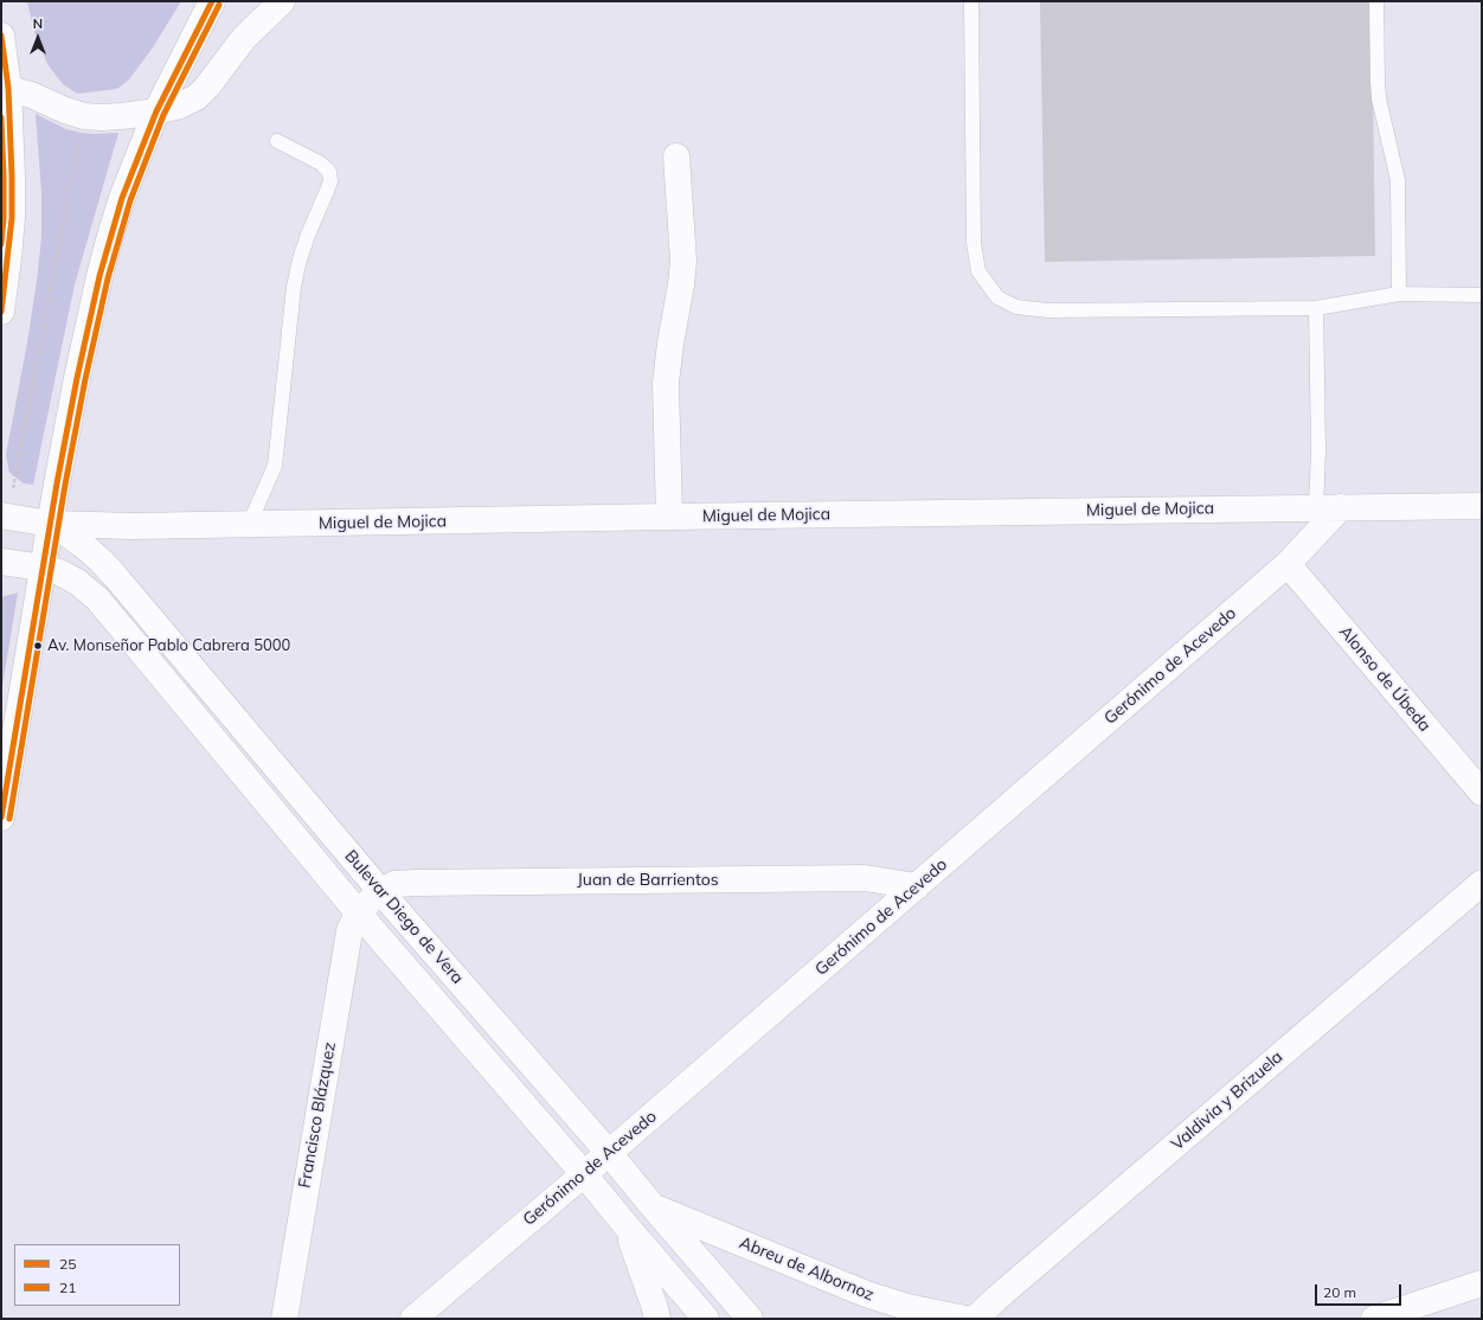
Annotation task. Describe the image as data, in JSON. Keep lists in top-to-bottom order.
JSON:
{
  "streets": {
    "street": [
      "Miguel de Mojica",
      "Gerónimo de Acevedo",
      "Alonso de Úbeda",
      "Juan de Barrientos",
      "Bulevar Diego de Vera",
      "Valdivia y Brizuela",
      "Francisco Blázquez",
      "Abreu de Albornoz"
    ]
  },
  "crossings": [
    ["Miguel de Mojica", "Gerónimo de Acevedo"],
    ["Miguel de Mojica", "Bulevar Diego de Vera"],
    ["Gerónimo de Acevedo", "Alonso de Úbeda"],
    ["Gerónimo de Acevedo", "Juan de Barrientos"],
    ["Gerónimo de Acevedo", "Bulevar Diego de Vera"],
    ["Juan de Barrientos", "Bulevar Diego de Vera"],
    ["Bulevar Diego de Vera", "Francisco Blázquez"],
    ["Bulevar Diego de Vera", "Abreu de Albornoz"]
  ],
  "places": ["Av. Monseñor Pablo Cabrera 5000"],
  "lines": ["transit line 25", "transit line 21"],
  "legend": ["25", "21"],
  "scale_bar": "20 m",
  "north": "top"
}
